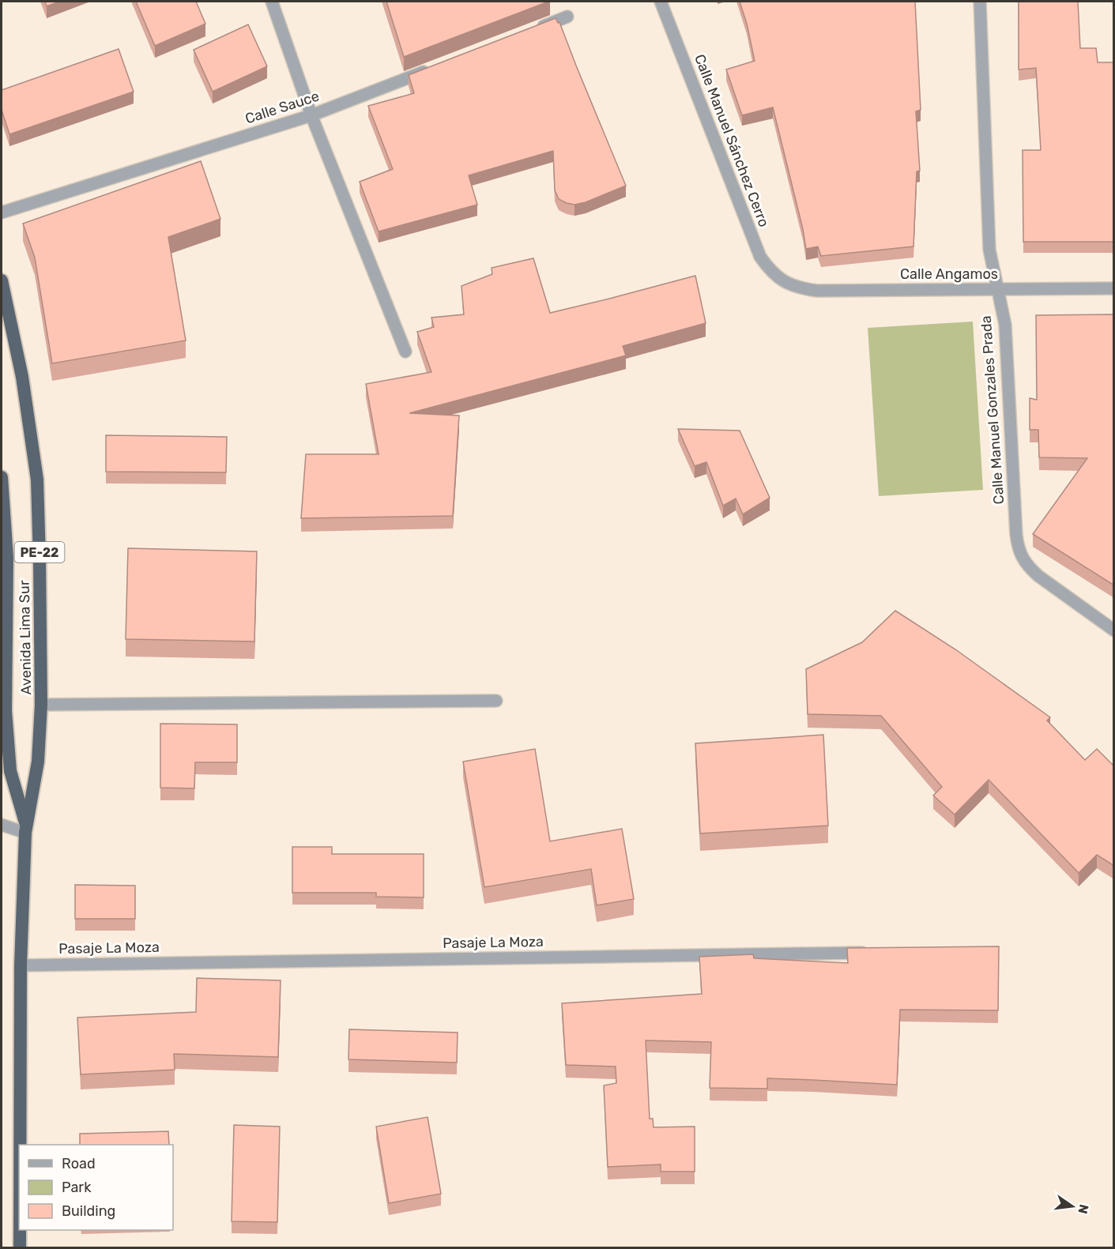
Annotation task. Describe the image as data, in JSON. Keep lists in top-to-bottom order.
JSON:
{
  "streets": {
    "highway": ["PE-22", "Avenida Lima Sur"],
    "street": [
      "Calle Sauce",
      "Calle Manuel Sánchez Cerro",
      "Calle Angamos",
      "Calle Manuel Gonzales Prada",
      "Pasaje La Moza"
    ]
  },
  "crossings": [
    ["Calle Manuel Sánchez Cerro", "Calle Angamos"],
    ["Calle Angamos", "Calle Manuel Gonzales Prada"],
    ["Avenida Lima Sur", "Pasaje La Moza"]
  ],
  "legend": ["Road", "Park", "Building"],
  "north": "right"
}
